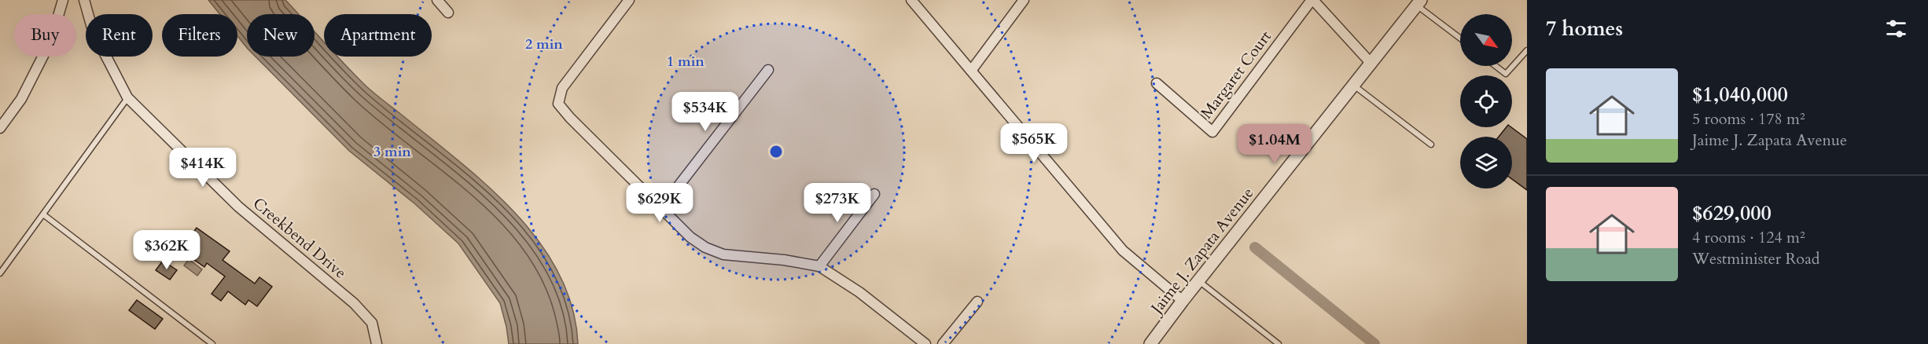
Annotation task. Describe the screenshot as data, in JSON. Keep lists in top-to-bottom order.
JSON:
{
  "streets": {
    "street": ["Margaret Court", "Creekbend Drive", "Jaime J. Zapata Avenue"]
  },
  "north": "bottom right",
  "page": {
    "heading": "7 homes",
    "chip": [
      "Buy",
      "Rent",
      "Filters",
      "New",
      "Apartment"
    ],
    "list": [
      {
        "name": "$1,040,000",
        "note": "5 rooms · 178 m² · Jaime J. Zapata Avenue"
      },
      {
        "name": "$629,000",
        "note": "4 rooms · 124 m² · Westminister Road"
      }
    ],
    "price": [
      "$534K",
      "$565K",
      "$1.04M",
      "$414K",
      "$629K",
      "$273K",
      "$362K"
    ]
  },
  "rings": ["2 min", "1 min", "3 min"]
}
